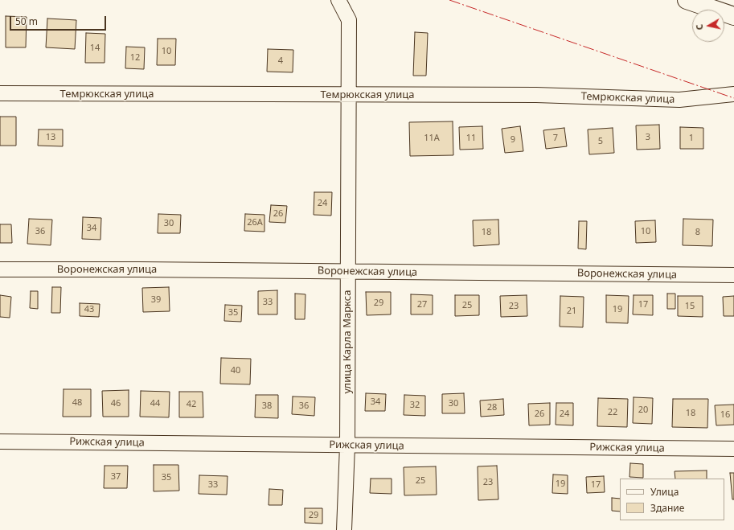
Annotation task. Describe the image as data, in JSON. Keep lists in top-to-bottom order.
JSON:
{
  "streets": {
    "street": [
      "Темрюкская улица",
      "Воронежская улица",
      "улица Карла Маркса",
      "Рижская улица"
    ]
  },
  "crossings": [
    ["Темрюкская улица", "улица Карла Маркса"],
    ["Воронежская улица", "улица Карла Маркса"],
    ["улица Карла Маркса", "Рижская улица"]
  ],
  "house_numbers": [
    "14",
    "10",
    "12",
    "4",
    "13",
    "3",
    "11А",
    "11",
    "7",
    "1",
    "9",
    "5",
    "24",
    "26",
    "26А",
    "30",
    "34",
    "36",
    "10",
    "18",
    "8",
    "39",
    "33",
    "29",
    "27",
    "17",
    "25",
    "23",
    "15",
    "43",
    "19",
    "21",
    "35",
    "40",
    "34",
    "48",
    "46",
    "44",
    "30",
    "42",
    "32",
    "38",
    "36",
    "28",
    "20",
    "22",
    "18",
    "26",
    "24",
    "16",
    "37",
    "35",
    "25",
    "23",
    "19",
    "33",
    "17",
    "29"
  ],
  "legend": ["Улица", "Здание"],
  "scale_bar": "50 m",
  "north": "left"
}
